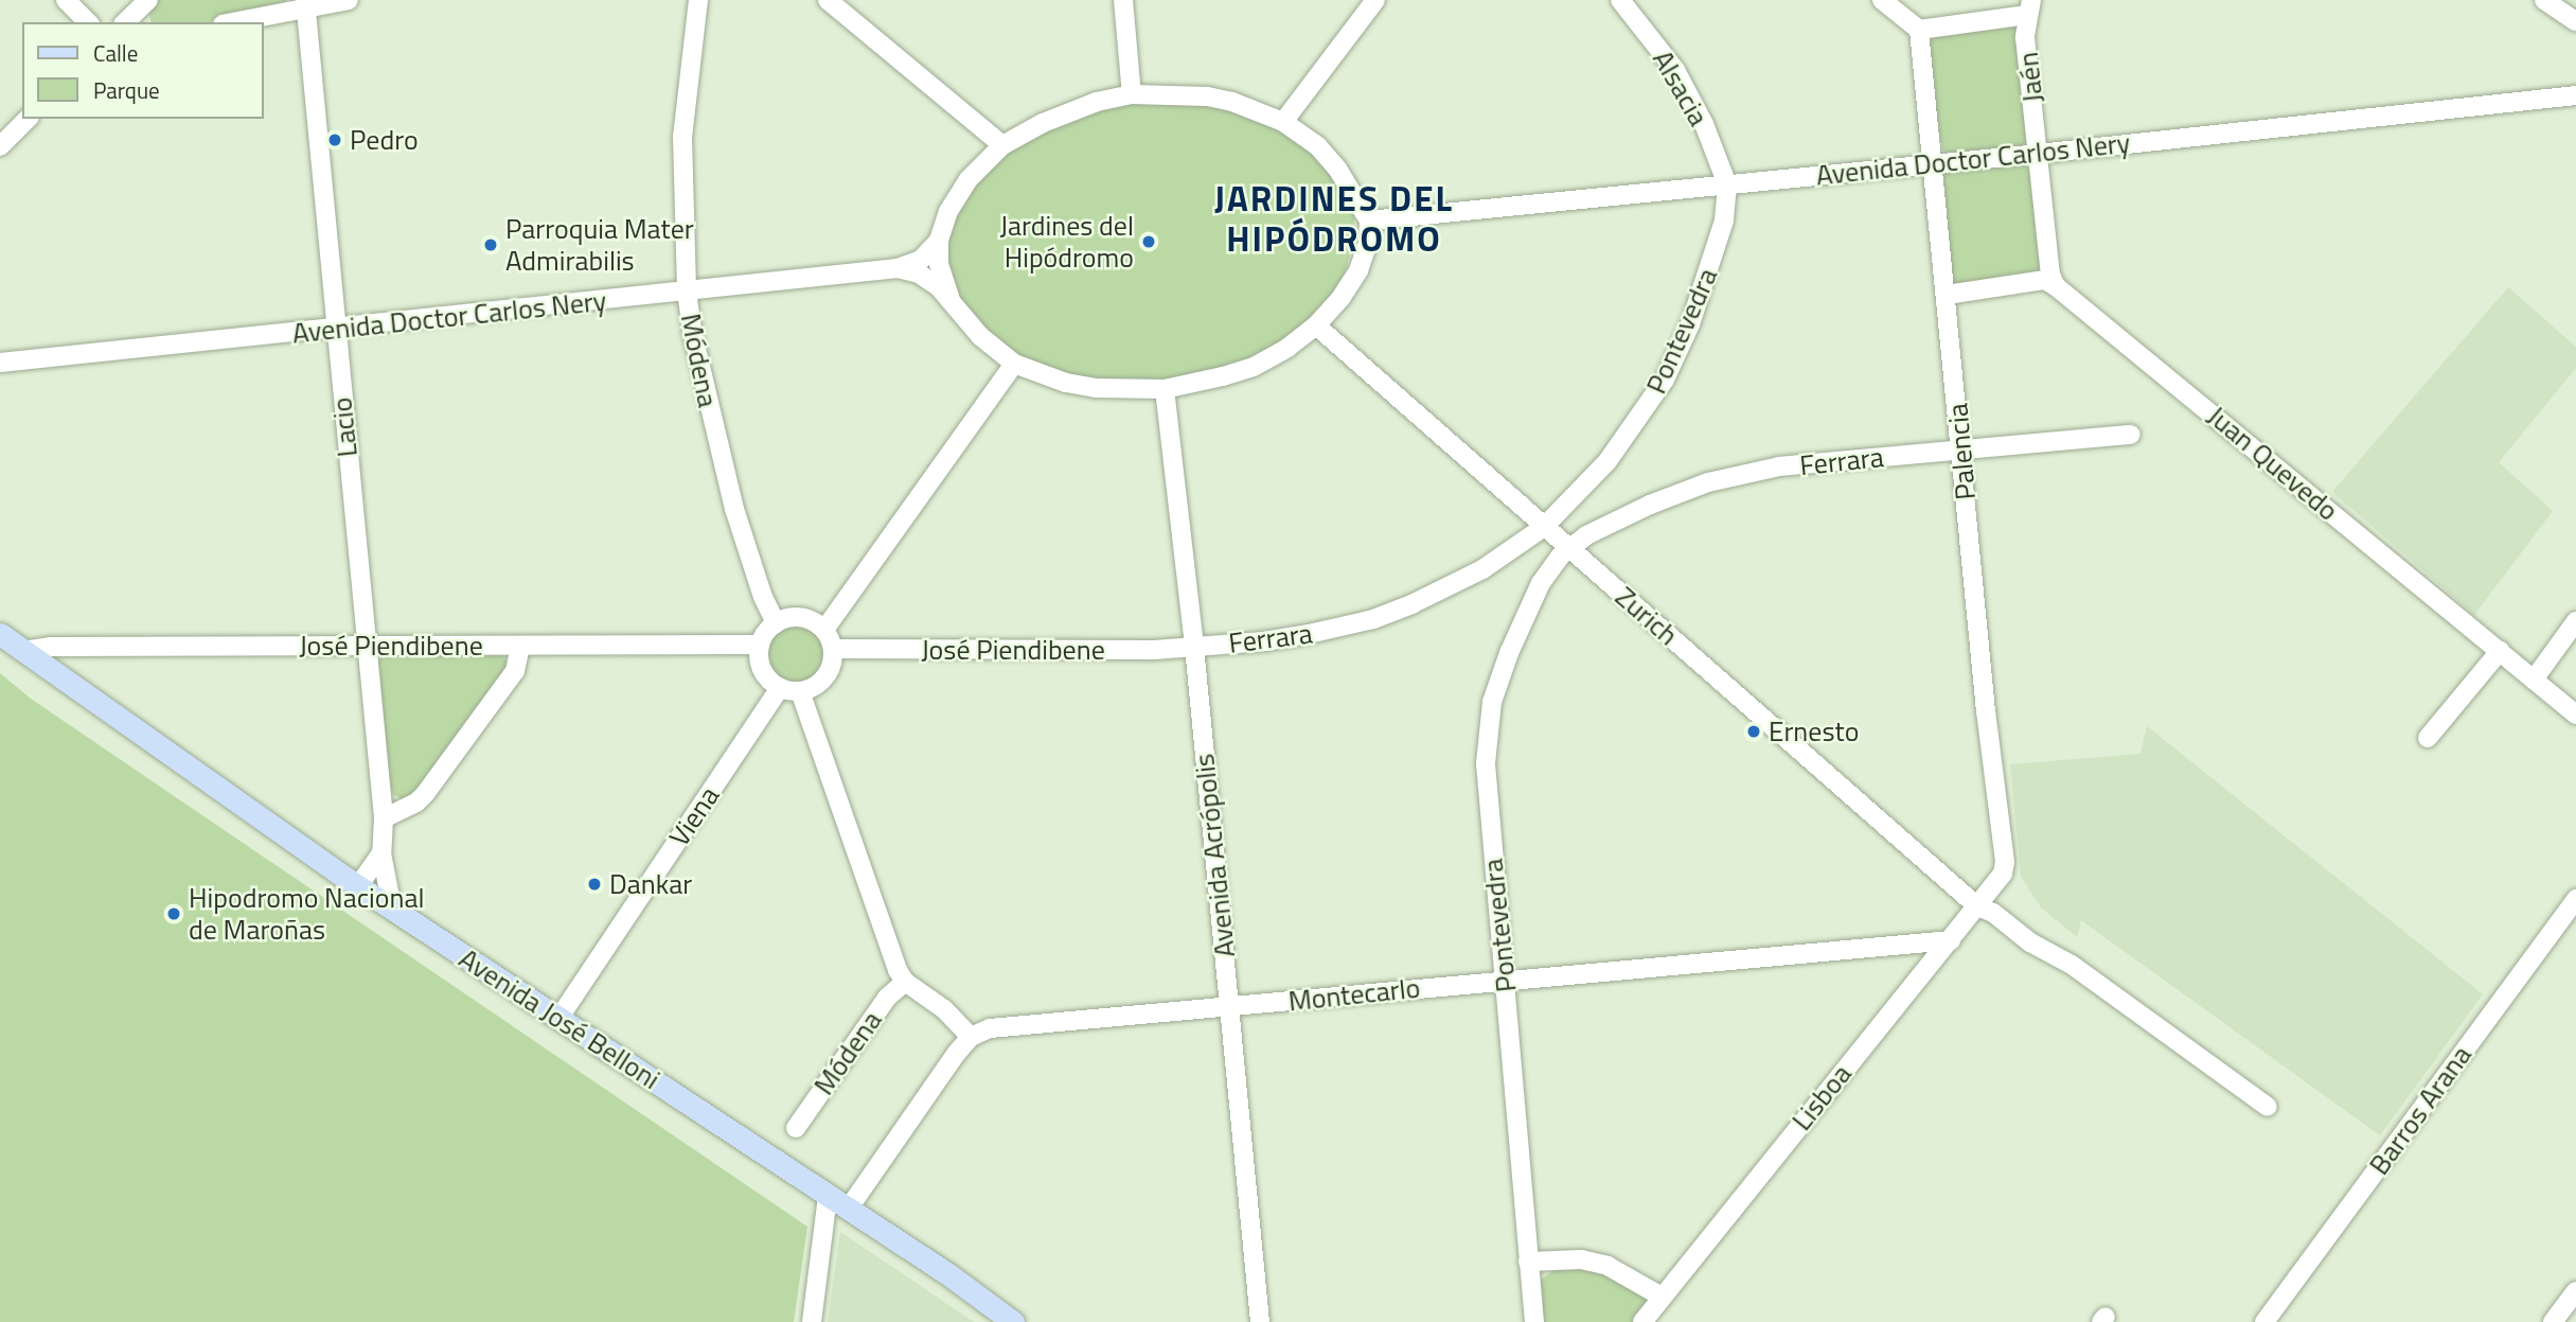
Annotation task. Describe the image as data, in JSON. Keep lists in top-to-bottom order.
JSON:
{
  "streets": {
    "main road": ["Avenida José Belloni"],
    "street": [
      "Jaén",
      "Alsacia",
      "Avenida Doctor Carlos Nery",
      "Pontevedra",
      "Módena",
      "Lacio",
      "Palencia",
      "Ferrara",
      "Juan Quevedo",
      "Zurich",
      "José Piendibene",
      "Viena",
      "Avenida Acrópolis",
      "Montecarlo",
      "Lisboa",
      "Barros Arana"
    ]
  },
  "crossings": [
    ["Jaén", "Avenida Doctor Carlos Nery"],
    ["Jaén", "Juan Quevedo"],
    ["Alsacia", "Avenida Doctor Carlos Nery"],
    ["Alsacia", "Pontevedra"],
    ["Avenida Doctor Carlos Nery", "Pontevedra"],
    ["Avenida Doctor Carlos Nery", "Módena"],
    ["Avenida Doctor Carlos Nery", "Lacio"],
    ["Avenida Doctor Carlos Nery", "Palencia"],
    ["Avenida Doctor Carlos Nery", "Zurich"],
    ["Avenida Doctor Carlos Nery", "Avenida Acrópolis"],
    ["Pontevedra", "Ferrara"],
    ["Pontevedra", "Zurich"],
    ["Pontevedra", "Montecarlo"],
    ["Módena", "José Piendibene"],
    ["Módena", "Viena"],
    ["Lacio", "José Piendibene"],
    ["Lacio", "Avenida José Belloni"],
    ["Palencia", "Ferrara"],
    ["Palencia", "Lisboa"],
    ["Ferrara", "Zurich"],
    ["Ferrara", "José Piendibene"],
    ["Ferrara", "Avenida Acrópolis"],
    ["Zurich", "Lisboa"],
    ["José Piendibene", "Viena"],
    ["José Piendibene", "Avenida Acrópolis"],
    ["José Piendibene", "Avenida José Belloni"],
    ["Viena", "Avenida José Belloni"],
    ["Avenida Acrópolis", "Montecarlo"],
    ["Montecarlo", "Lisboa"]
  ],
  "districts": ["JARDINES DEL HIPÓDROMO"],
  "places": [
    "Pedro",
    "Jardines del Hipódromo",
    "Parroquia Mater Admirabilis",
    "Ernesto",
    "Dankar",
    "Hipodromo Nacional de Maroñas"
  ],
  "legend": ["Calle", "Parque"]
}
